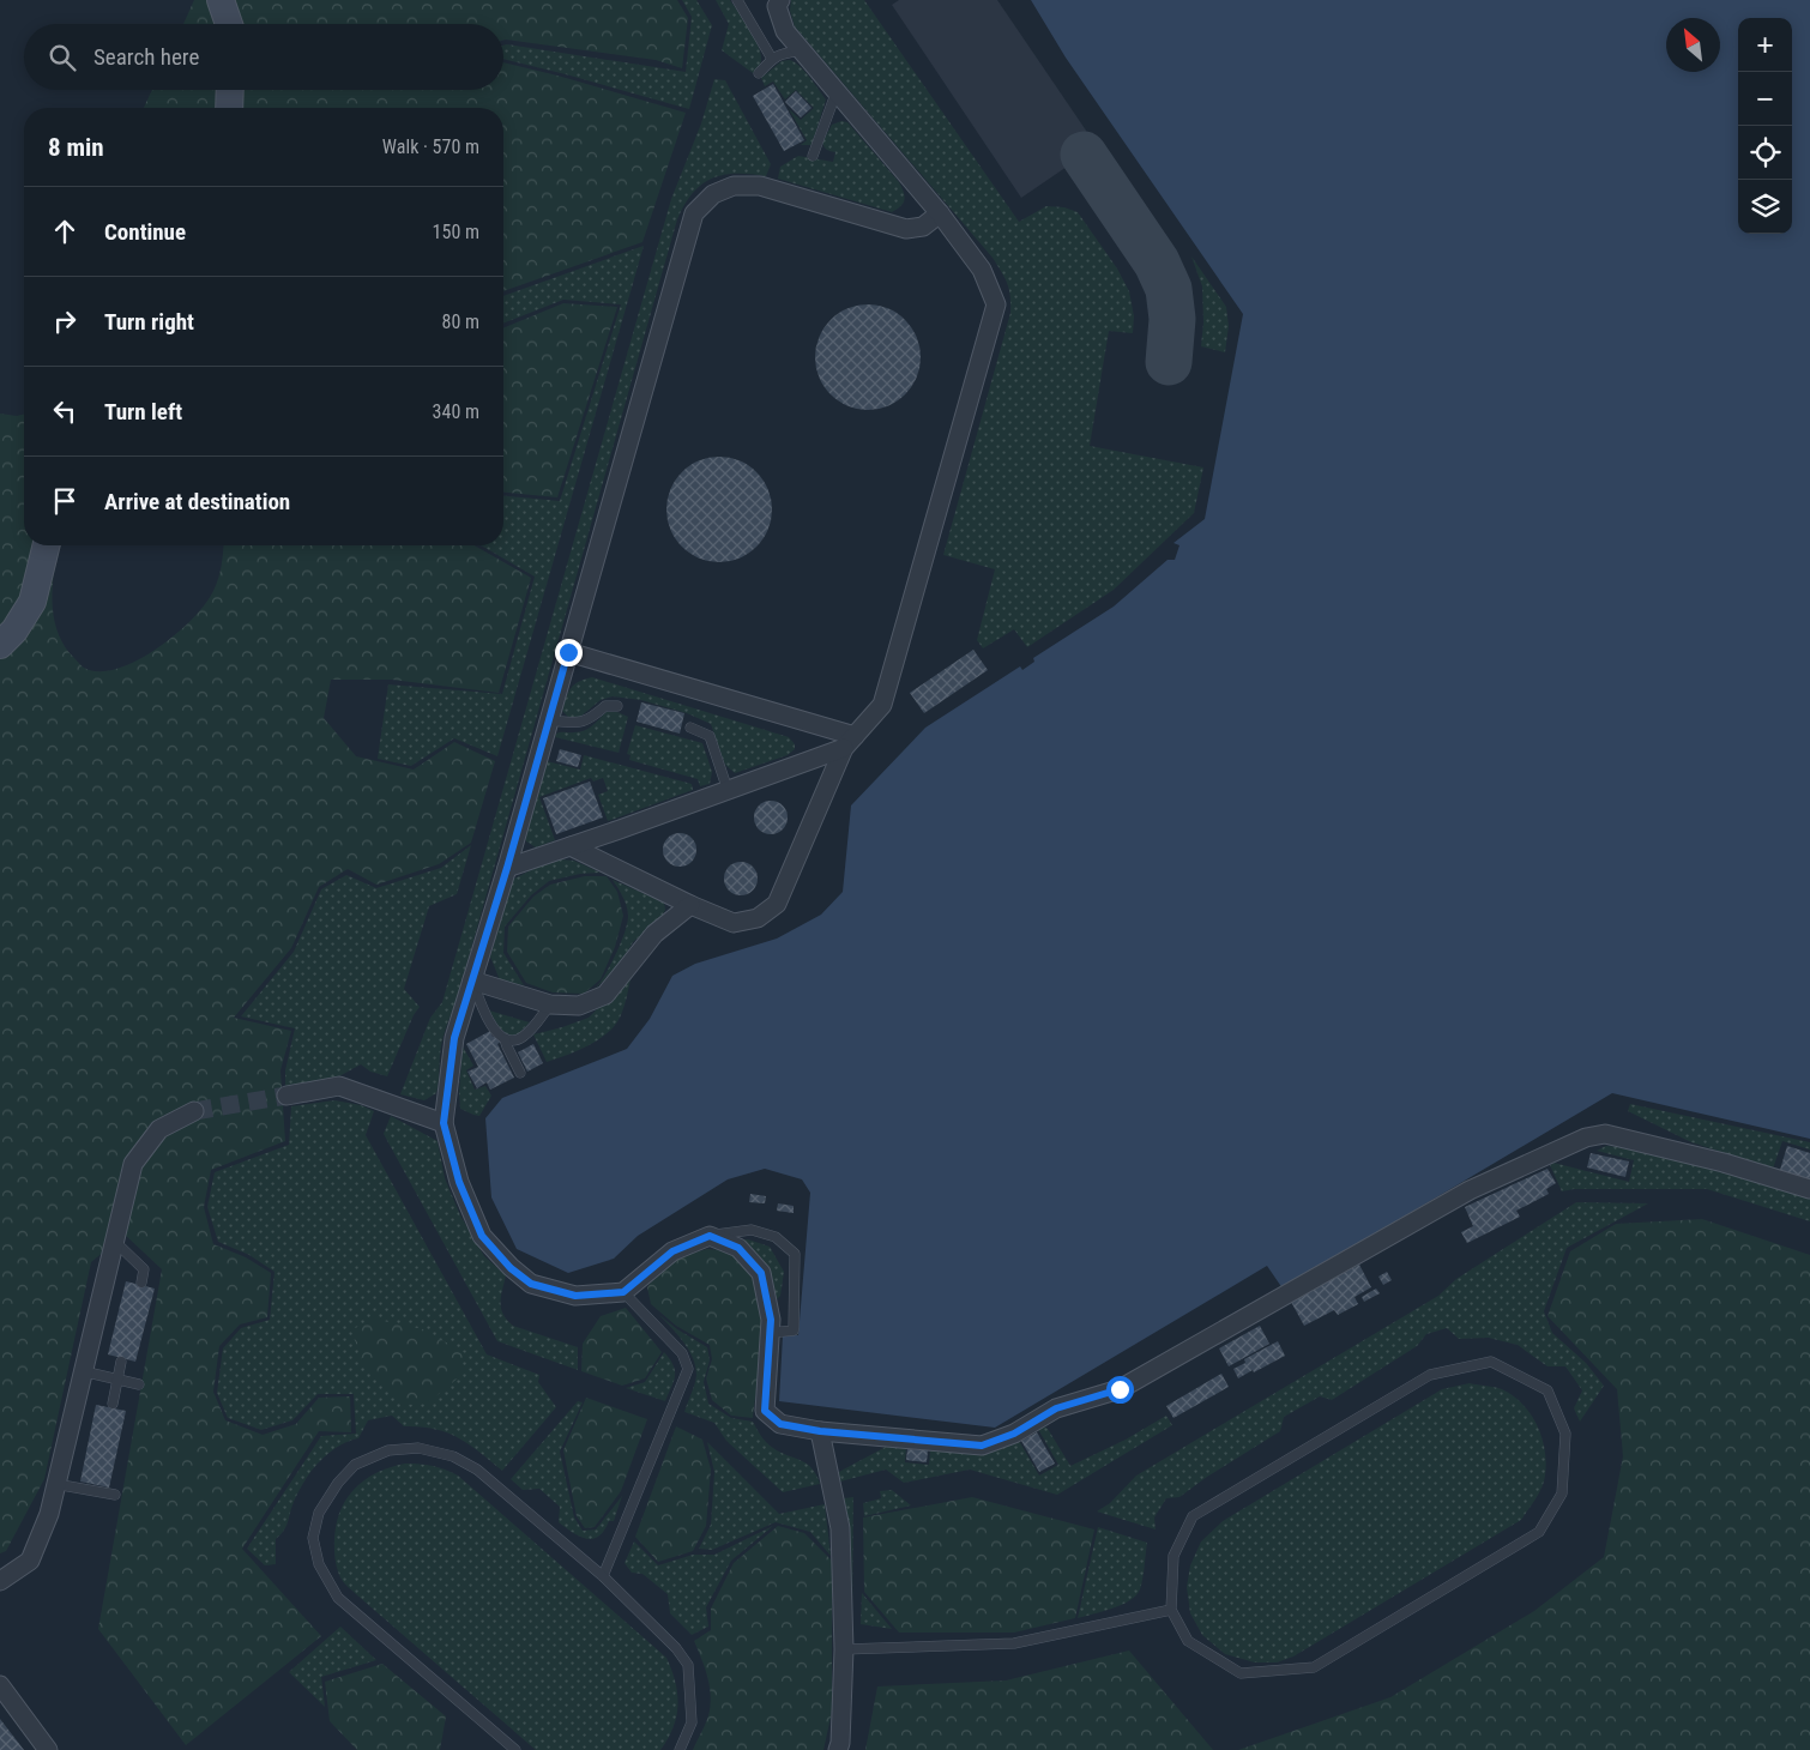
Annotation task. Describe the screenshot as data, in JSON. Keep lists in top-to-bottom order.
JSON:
{
  "north": "top left",
  "page": {
    "map_buttons": ["+", "−"],
    "search": "Search here",
    "heading": ["8 min", "Walk · 570 m"],
    "list": [
      ["Continue", "150 m"],
      ["Turn right", "80 m"],
      ["Turn left", "340 m"],
      "Arrive at destination"
    ]
  }
}
